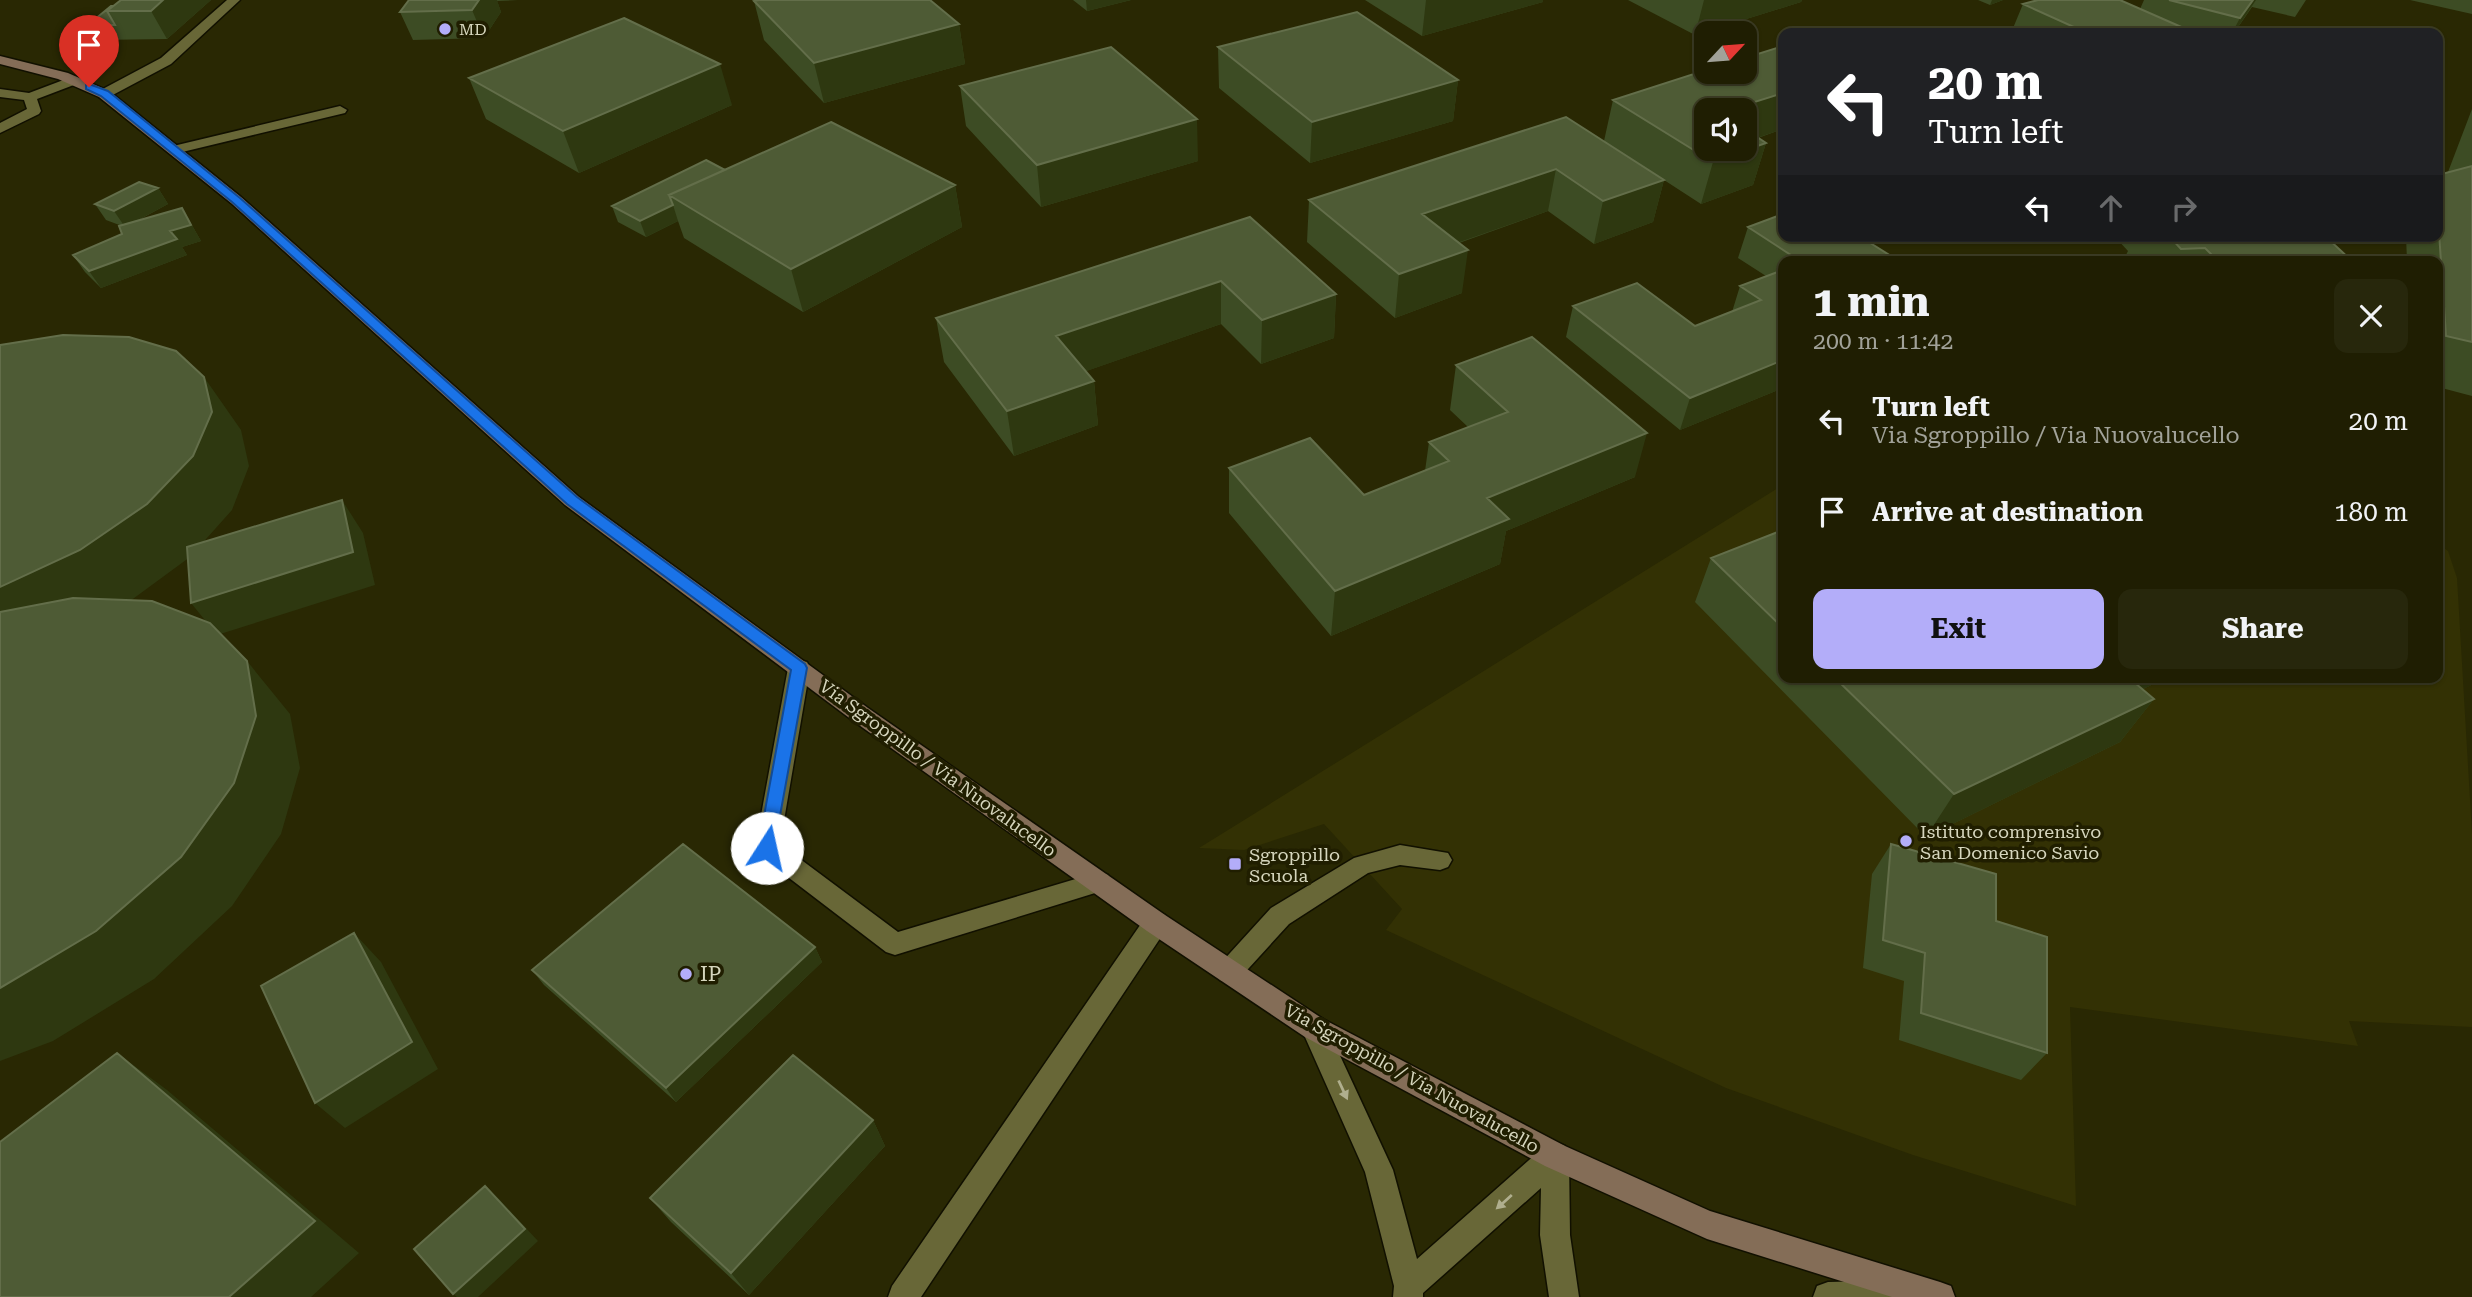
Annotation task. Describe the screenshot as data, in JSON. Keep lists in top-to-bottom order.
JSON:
{
  "streets": {
    "main road": ["Via Sgroppillo / Via Nuovalucello"]
  },
  "places": {
    "other": ["MD", "Istituto comprensivo San Domenico Savio", "IP"],
    "transit": ["Sgroppillo Scuola"]
  },
  "north": "top right",
  "page": {
    "turn": ["20 m", "Turn left"],
    "heading": ["1 min", "200 m · 11:42"],
    "list": [
      {
        "name": "Turn left",
        "note": "Via Sgroppillo / Via Nuovalucello",
        "value": "20 m"
      },
      {
        "name": "Arrive at destination",
        "value": "180 m"
      }
    ],
    "buttons": ["Exit", "Share"]
  }
}
